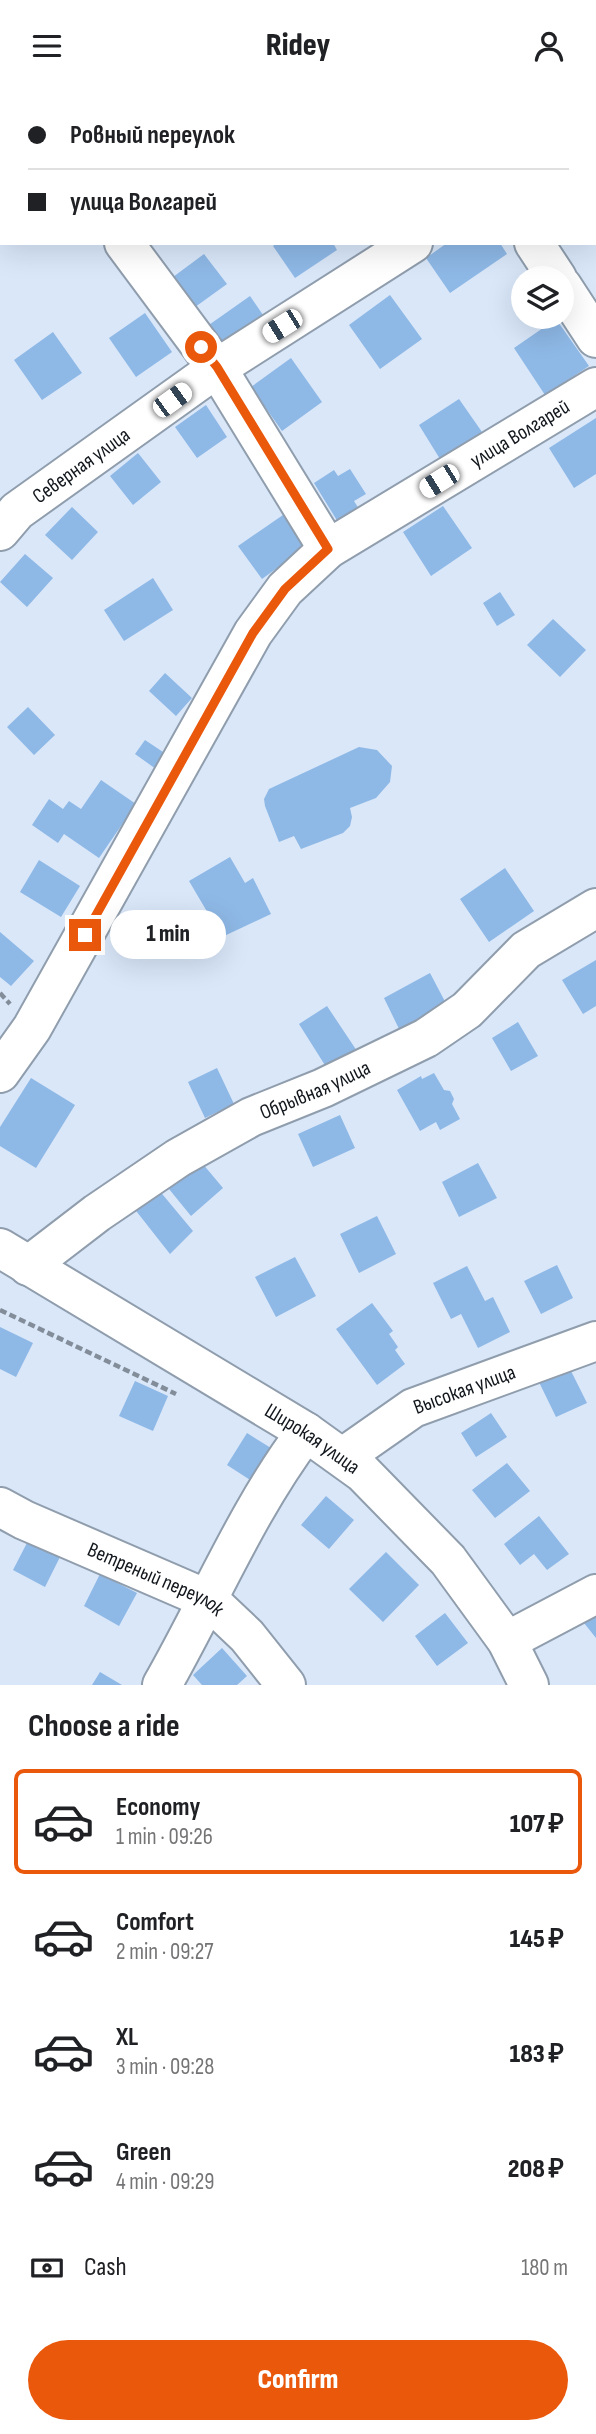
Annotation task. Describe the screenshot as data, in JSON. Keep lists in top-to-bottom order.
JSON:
{
  "streets": {
    "street": [
      "улица Волгарей",
      "Северная улица",
      "Обрывная улица",
      "Высокая улица",
      "Широкая улица",
      "Ветреный переулок"
    ]
  },
  "crossings": [
    ["Обрывная улица", "Широкая улица"],
    ["Высокая улица", "Широкая улица"]
  ],
  "page": {
    "header": "Ridey",
    "banner": ["Ровный переулок", "улица Волгарей"],
    "bubble": "1 min",
    "heading": "Choose a ride",
    "list": [
      {
        "name": "Economy",
        "note": "1 min · 09:26",
        "value": "107 ₽"
      },
      {
        "name": "Comfort",
        "note": "2 min · 09:27",
        "value": "145 ₽"
      },
      {
        "name": "XL",
        "note": "3 min · 09:28",
        "value": "183 ₽"
      },
      {
        "name": "Green",
        "note": "4 min · 09:29",
        "value": "208 ₽"
      }
    ],
    "pay": ["Cash", "180 m"],
    "buttons": "Confirm"
  }
}
